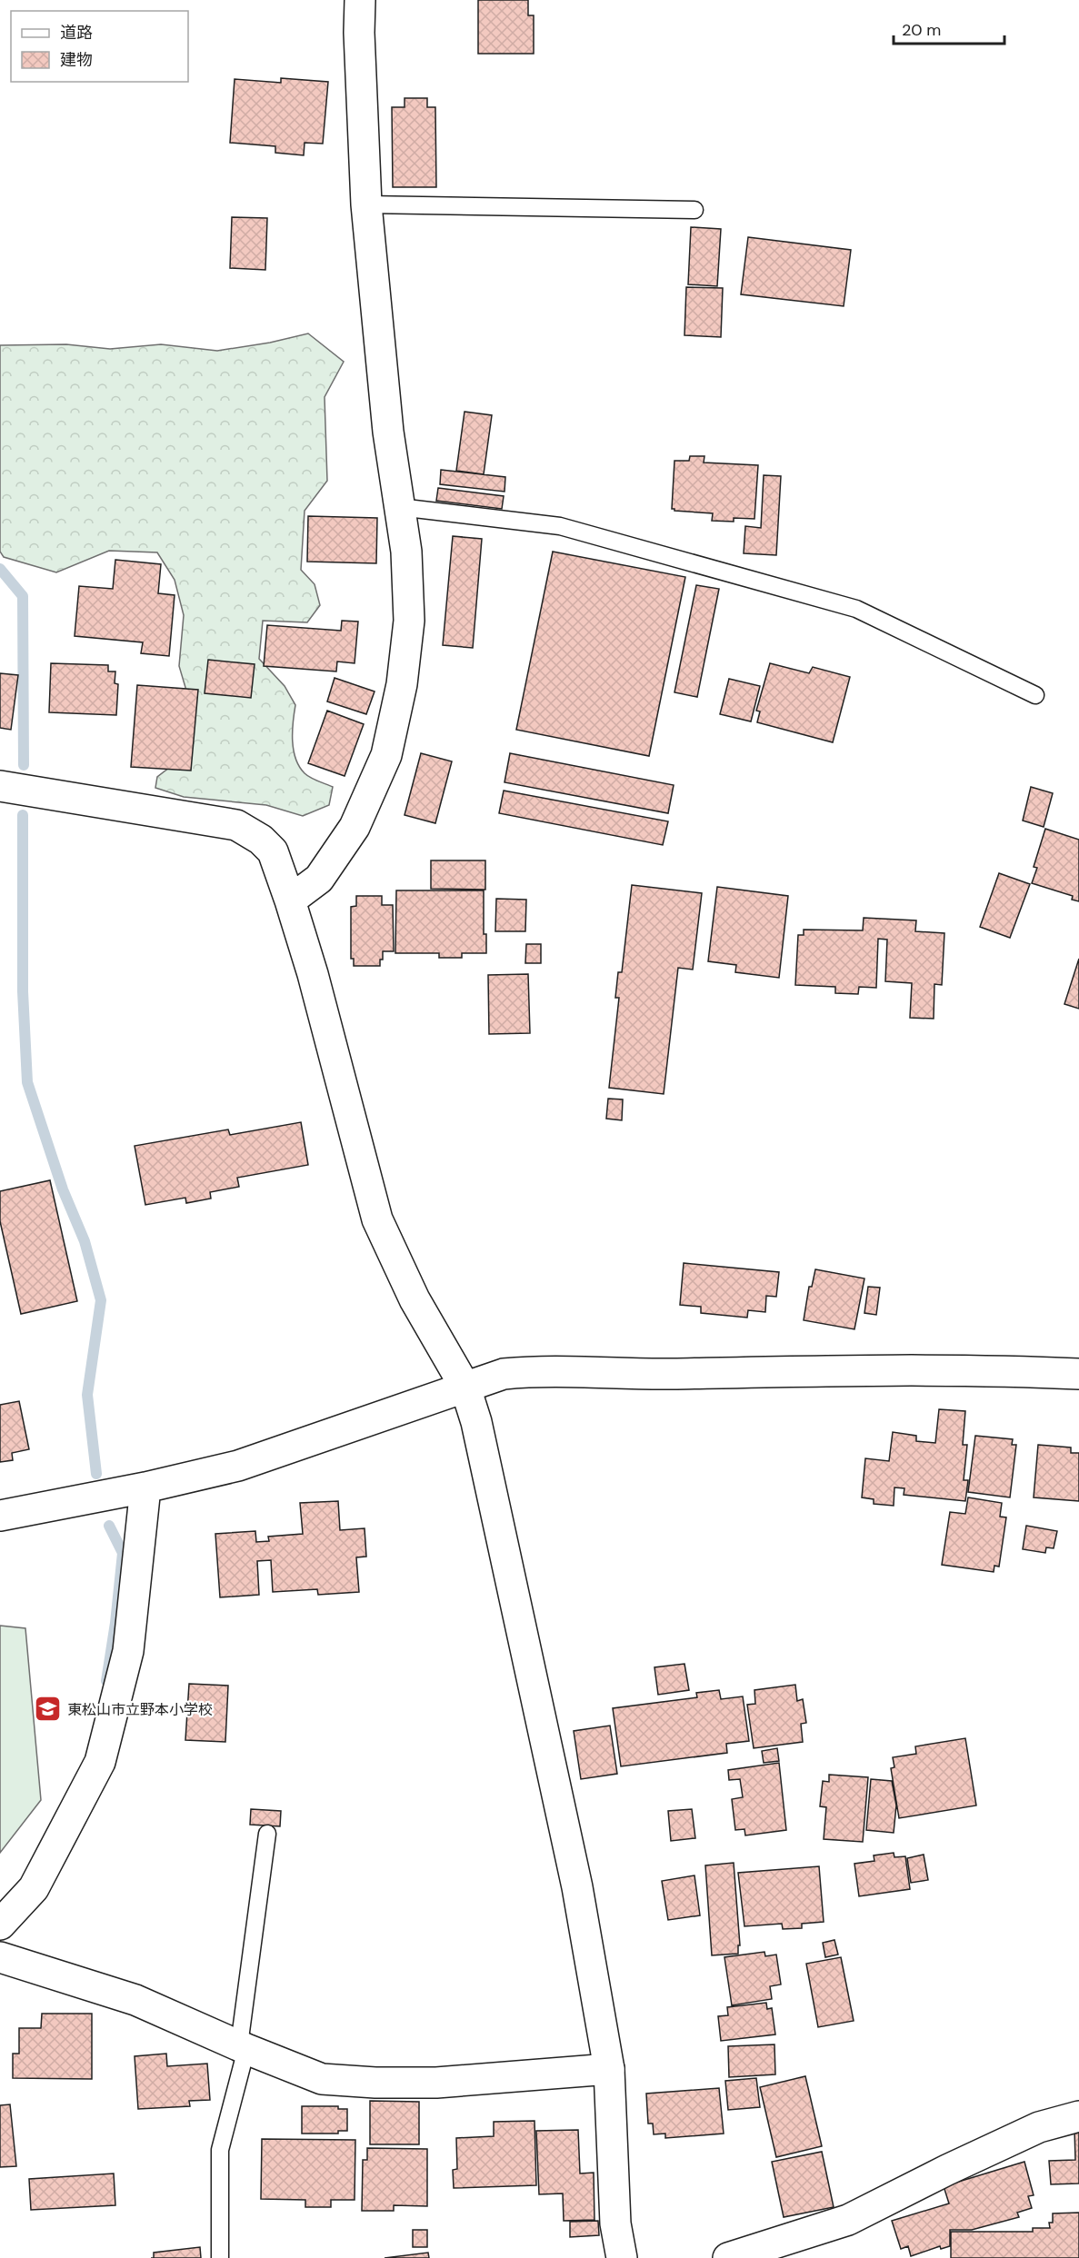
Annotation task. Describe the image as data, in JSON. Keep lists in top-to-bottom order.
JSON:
{
  "places": {
    "school or university": ["東松山市立野本小学校"]
  },
  "legend": ["道路", "建物"],
  "scale_bar": "20 m"
}
